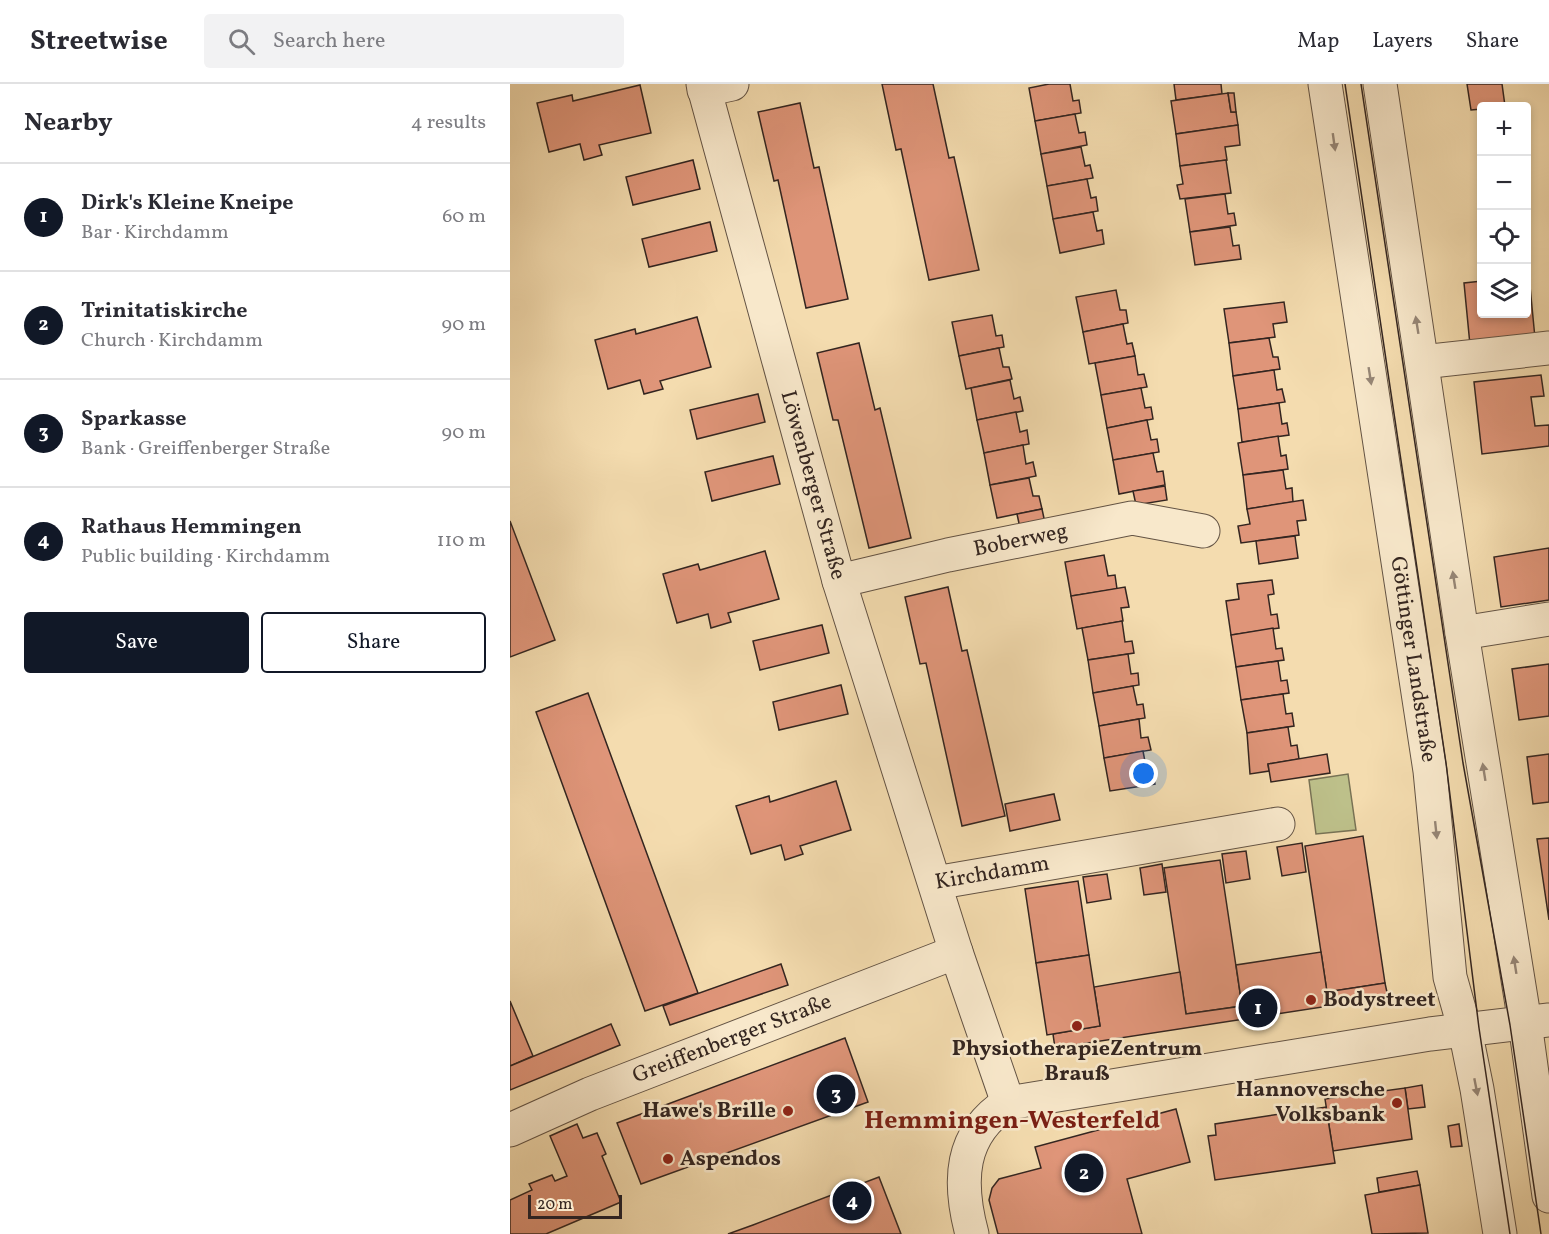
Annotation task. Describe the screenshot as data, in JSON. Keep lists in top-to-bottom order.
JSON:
{
  "streets": {
    "street": [
      "Löwenberger Straße",
      "Boberweg",
      "Göttinger Landstraße",
      "Kirchdamm",
      "Greiffenberger Straße"
    ]
  },
  "crossings": [
    ["Löwenberger Straße", "Boberweg"],
    ["Löwenberger Straße", "Kirchdamm"],
    ["Kirchdamm", "Greiffenberger Straße"]
  ],
  "districts": ["Hemmingen-Westerfeld"],
  "places": [
    "Bodystreet",
    "PhysiotherapieZentrum Brauß",
    "Hannoversche Volksbank",
    "Hawe's Brille",
    "Aspendos"
  ],
  "scale_bar": "20 m",
  "page": {
    "header": "Streetwise",
    "search": "Search here",
    "nav": ["Map", "Layers", "Share"],
    "heading": ["Nearby", "4 results"],
    "map_buttons": ["+", "−"],
    "list": [
      {
        "mark": "1",
        "name": "Dirk's Kleine Kneipe",
        "note": "Bar · Kirchdamm",
        "value": "60 m"
      },
      {
        "mark": "2",
        "name": "Trinitatiskirche",
        "note": "Church · Kirchdamm",
        "value": "90 m"
      },
      {
        "mark": "3",
        "name": "Sparkasse",
        "note": "Bank · Greiffenberger Straße",
        "value": "90 m"
      },
      {
        "mark": "4",
        "name": "Rathaus Hemmingen",
        "note": "Public building · Kirchdamm",
        "value": "110 m"
      }
    ],
    "buttons": ["Save", "Share"],
    "pins": [
      "1",
      "3",
      "2",
      "4"
    ],
    "scale": "20 m"
  }
}
